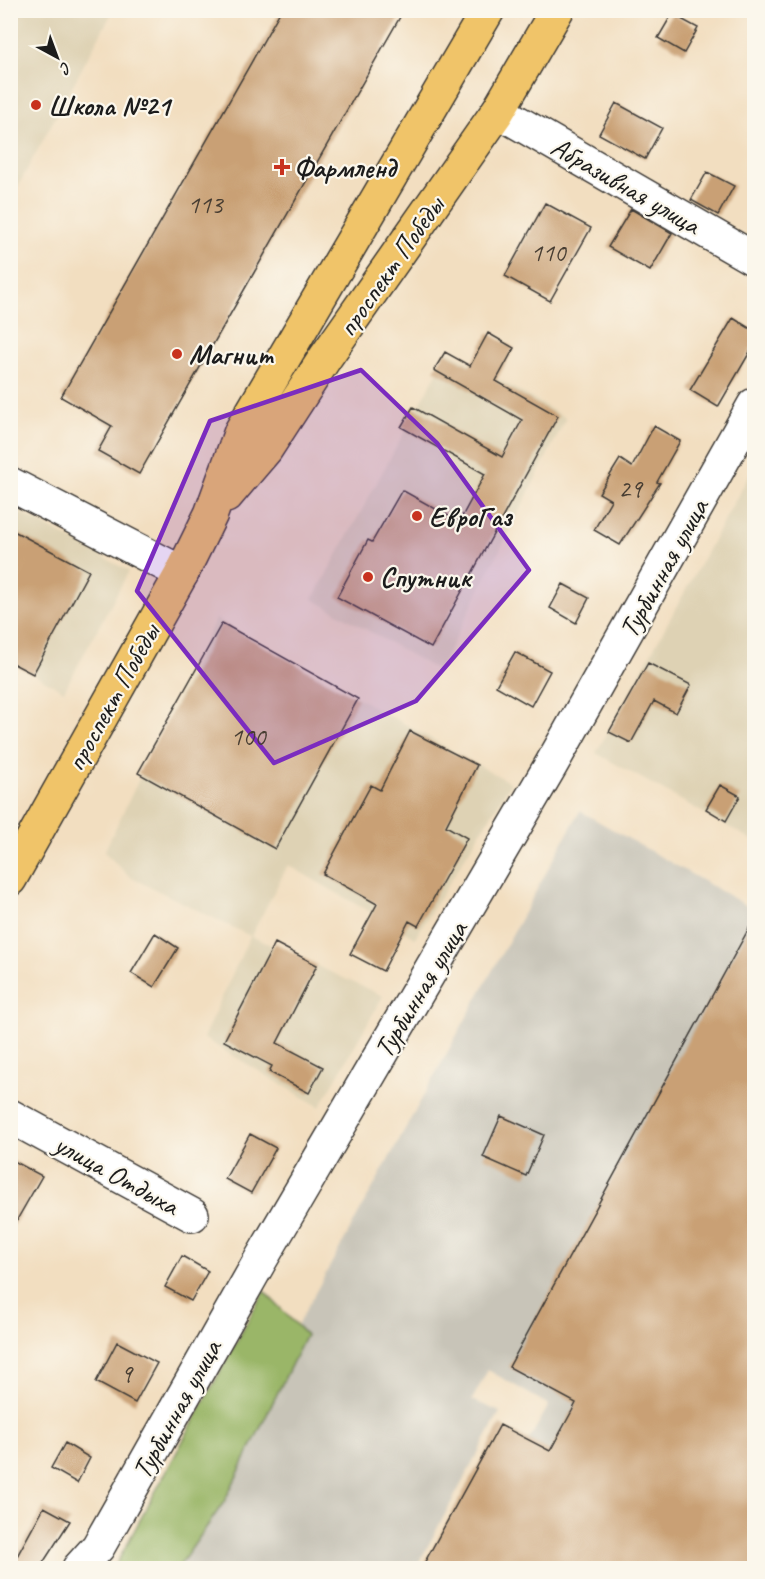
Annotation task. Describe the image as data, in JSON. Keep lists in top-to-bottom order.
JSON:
{
  "streets": {
    "main road": ["проспект Победы"],
    "street": ["Абразивная улица", "Турбинная улица", "улица Отдыха"]
  },
  "crossings": [
    ["Абразивная улица", "проспект Победы"]
  ],
  "places": {
    "other": [
      "Школа №21",
      "Магнит",
      "ЕвроГаз",
      "Спутник"
    ],
    "health": ["Фармленд"]
  },
  "house_numbers": [
    "113",
    "110",
    "29",
    "100",
    "9"
  ],
  "north": "bottom right"
}
